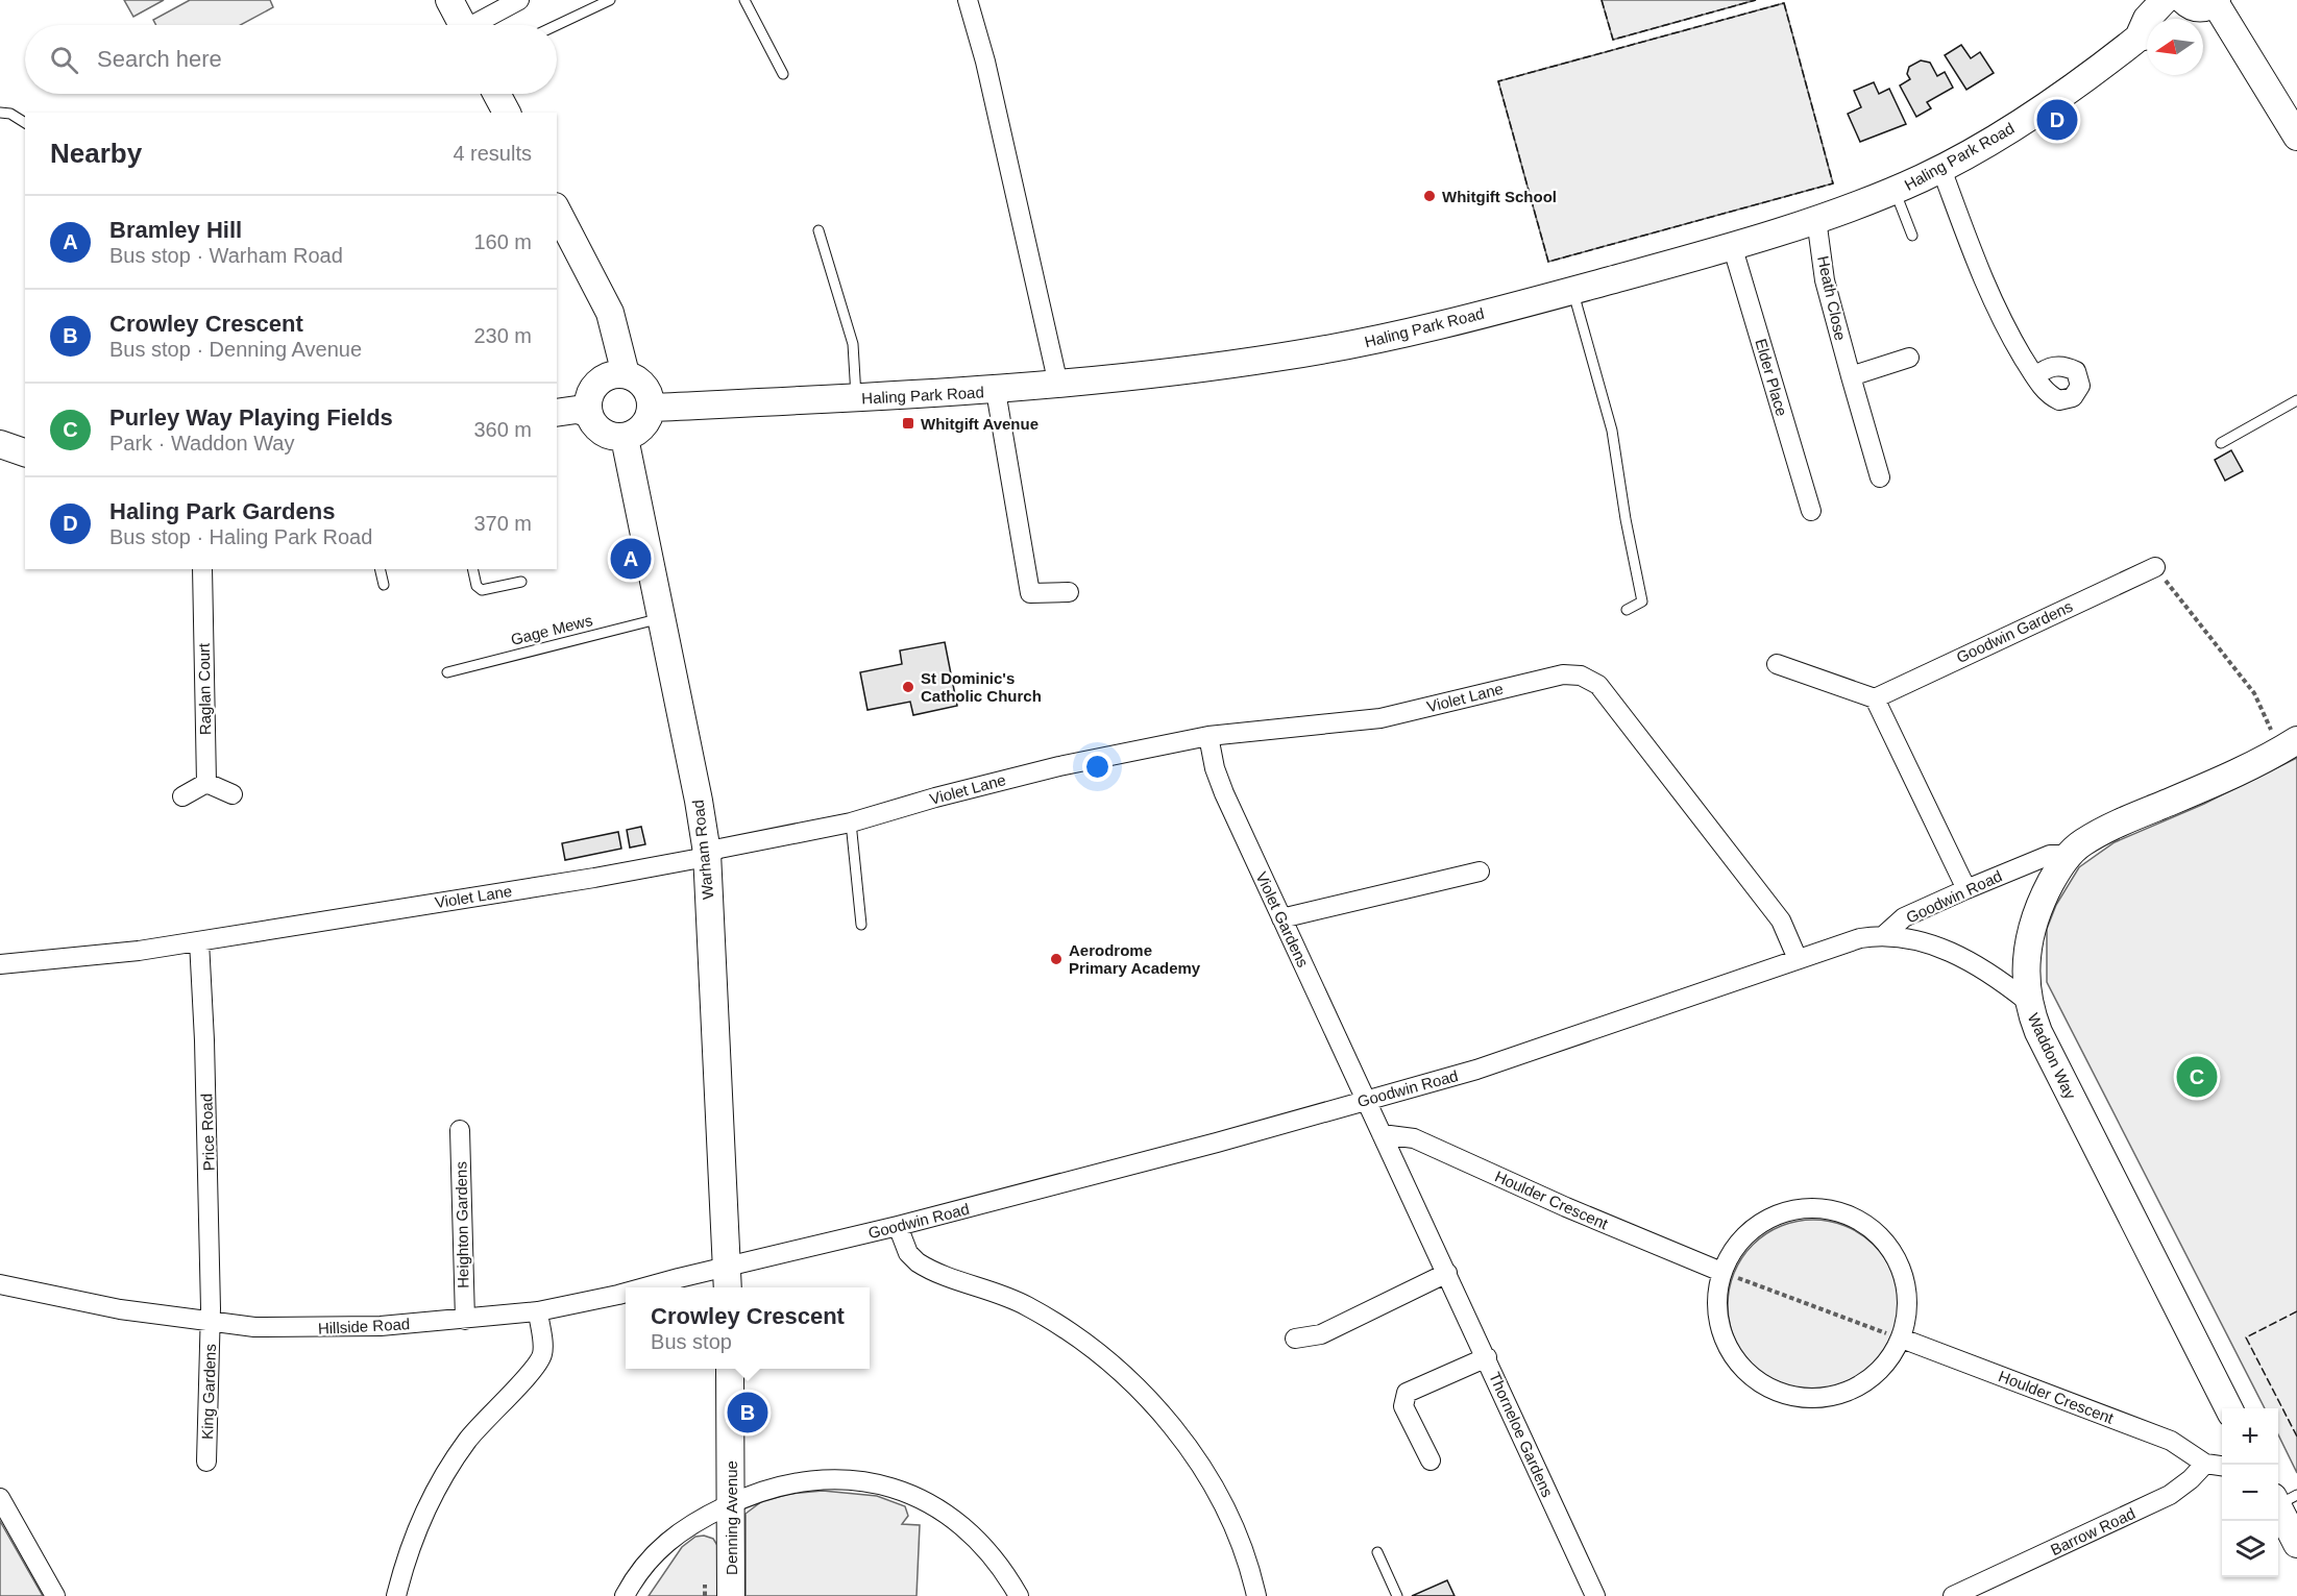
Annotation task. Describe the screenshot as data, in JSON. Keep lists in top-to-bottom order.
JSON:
{
  "streets": {
    "street": [
      "Haling Park Road",
      "Heath Close",
      "Elder Place",
      "Goodwin Gardens",
      "Raglan Court",
      "Violet Lane",
      "Warham Road",
      "Goodwin Road",
      "Violet Gardens",
      "Waddon Way",
      "Price Road",
      "Houlder Crescent",
      "Heighton Gardens",
      "Hillside Road",
      "King Gardens",
      "Thorneloe Gardens",
      "Denning Avenue",
      "Barrow Road"
    ],
    "lane": ["Gage Mews"]
  },
  "crossings": [
    ["Haling Park Road", "Heath Close"],
    ["Haling Park Road", "Elder Place"],
    ["Haling Park Road", "Warham Road"],
    ["Gage Mews", "Warham Road"],
    ["Violet Lane", "Warham Road"],
    ["Violet Lane", "Goodwin Road"],
    ["Violet Lane", "Violet Gardens"],
    ["Violet Lane", "Price Road"],
    ["Warham Road", "Goodwin Road"],
    ["Warham Road", "Hillside Road"],
    ["Goodwin Road", "Violet Gardens"],
    ["Goodwin Road", "Waddon Way"],
    ["Goodwin Road", "Hillside Road"],
    ["Goodwin Road", "Thorneloe Gardens"],
    ["Violet Gardens", "Thorneloe Gardens"],
    ["Price Road", "Hillside Road"],
    ["Price Road", "King Gardens"],
    ["Houlder Crescent", "Thorneloe Gardens"],
    ["Houlder Crescent", "Barrow Road"],
    ["Heighton Gardens", "Hillside Road"],
    ["Hillside Road", "King Gardens"]
  ],
  "places": {
    "other": ["Whitgift School", "St Dominic's Catholic Church", "Aerodrome Primary Academy"],
    "transit": ["Whitgift Avenue"]
  },
  "north": "left",
  "page": {
    "search": "Search here",
    "pins": [
      "D",
      "A",
      "C",
      "B"
    ],
    "heading": ["Nearby", "4 results"],
    "list": [
      {
        "mark": "A",
        "name": "Bramley Hill",
        "note": "Bus stop · Warham Road",
        "value": "160 m"
      },
      {
        "mark": "B",
        "name": "Crowley Crescent",
        "note": "Bus stop · Denning Avenue",
        "value": "230 m"
      },
      {
        "mark": "C",
        "name": "Purley Way Playing Fields",
        "note": "Park · Waddon Way",
        "value": "360 m"
      },
      {
        "mark": "D",
        "name": "Haling Park Gardens",
        "note": "Bus stop · Haling Park Road",
        "value": "370 m"
      }
    ],
    "popup": ["Crowley Crescent", "Bus stop"],
    "map_buttons": ["+", "−"]
  }
}
